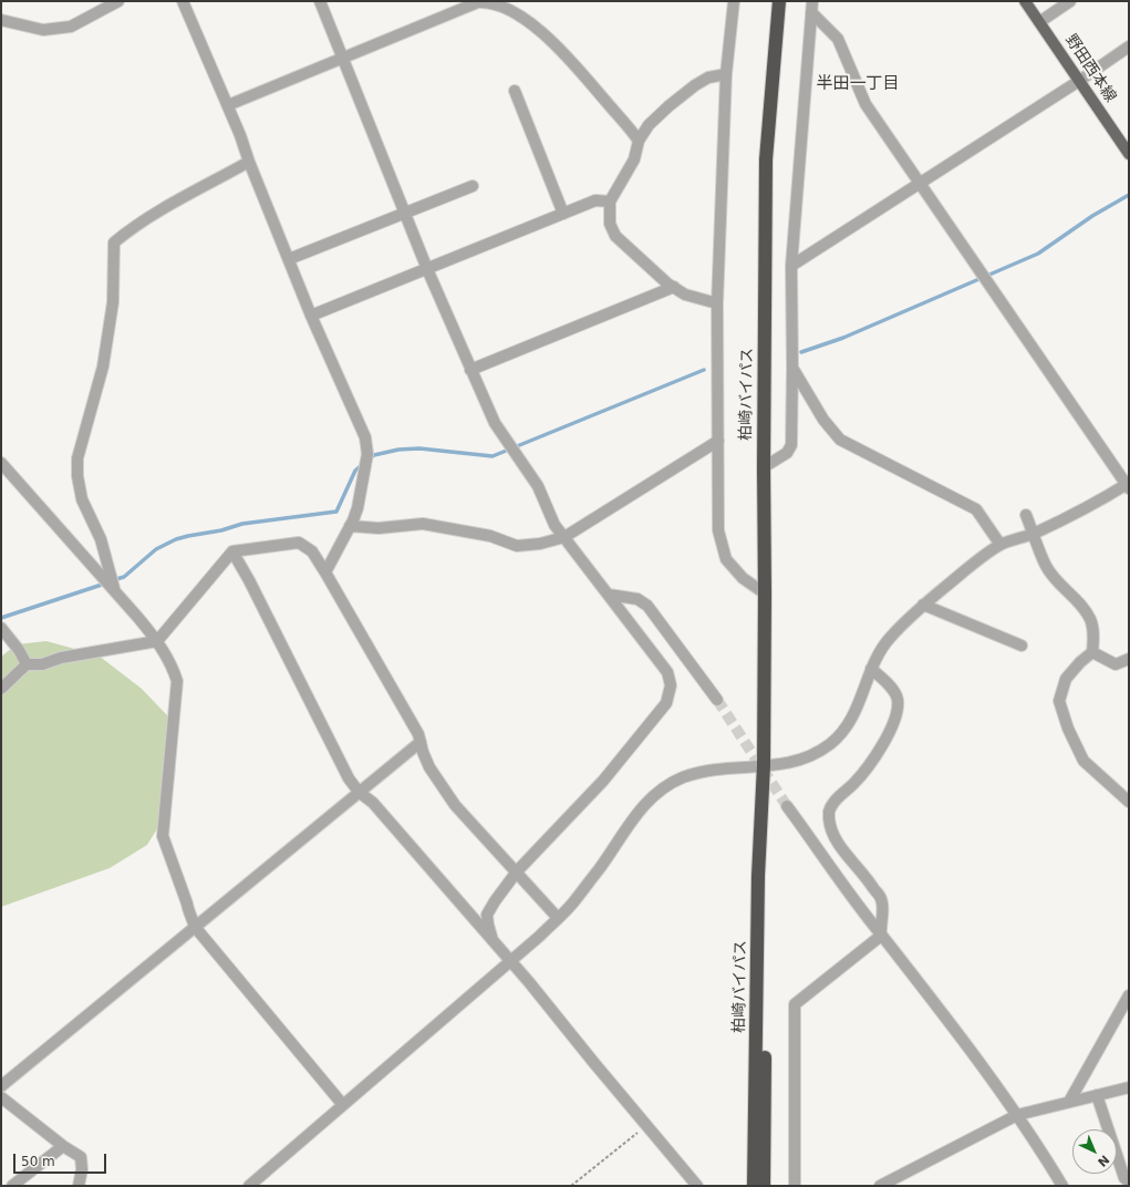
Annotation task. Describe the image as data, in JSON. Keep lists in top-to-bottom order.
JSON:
{
  "streets": {
    "highway": ["柏崎バイパス"],
    "main road": ["野田西本線"]
  },
  "districts": ["半田一丁目"],
  "scale_bar": "50 m",
  "north": "bottom right"
}
